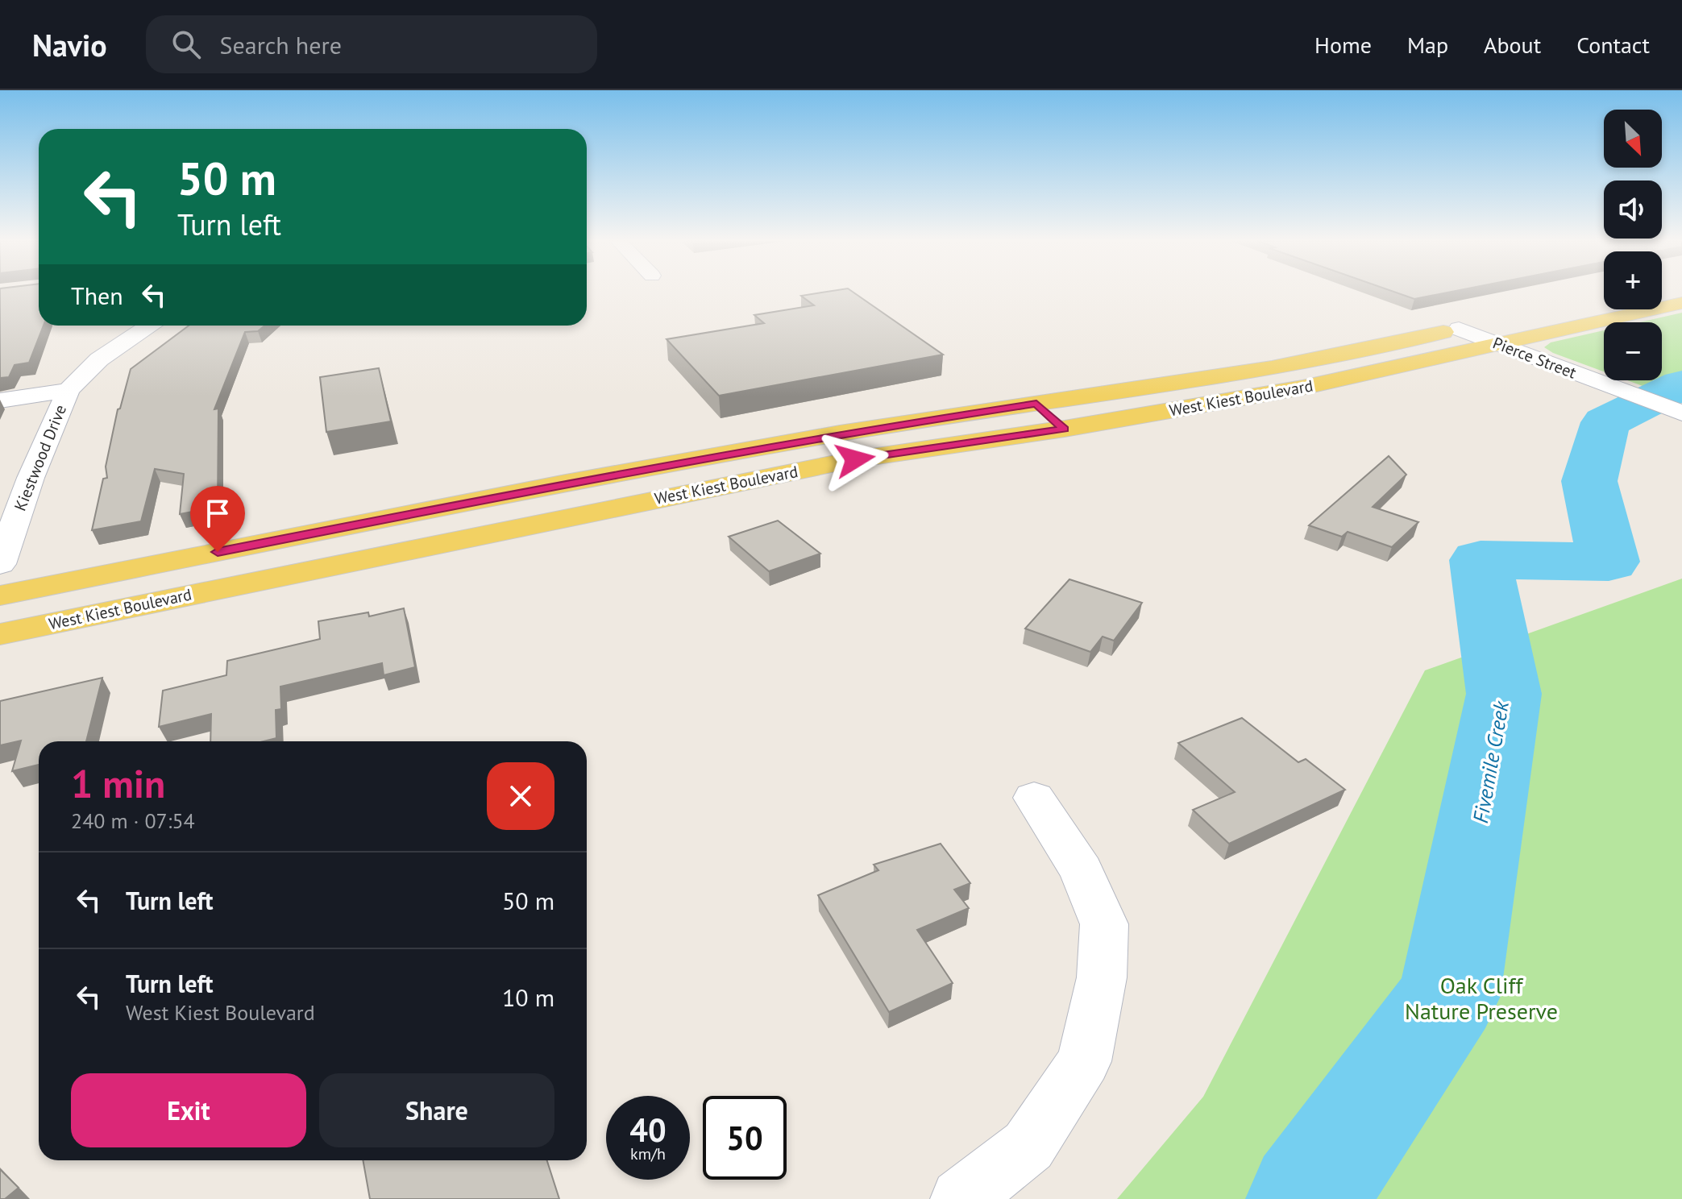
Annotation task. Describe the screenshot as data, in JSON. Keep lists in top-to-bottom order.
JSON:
{
  "streets": {
    "main road": ["West Kiest Boulevard"],
    "street": ["Pierce Street", "Kiestwood Drive"]
  },
  "crossings": [
    ["Pierce Street", "West Kiest Boulevard"]
  ],
  "water": ["Fivemile Creek"],
  "parks": ["Oak Cliff Nature Preserve"],
  "north": "bottom right",
  "page": {
    "header": "Navio",
    "search": "Search here",
    "nav": [
      "Home",
      "Map",
      "About",
      "Contact"
    ],
    "map_buttons": ["+", "−"],
    "turn": ["50 m", "Turn left"],
    "then": "Then",
    "heading": ["1 min", "240 m · 07:54"],
    "list": [
      {
        "name": "Turn left",
        "value": "50 m"
      },
      {
        "name": "Turn left",
        "note": "West Kiest Boulevard",
        "value": "10 m"
      }
    ],
    "buttons": ["Exit", "Share"],
    "speed": "40 km/h",
    "limit": "50"
  }
}
